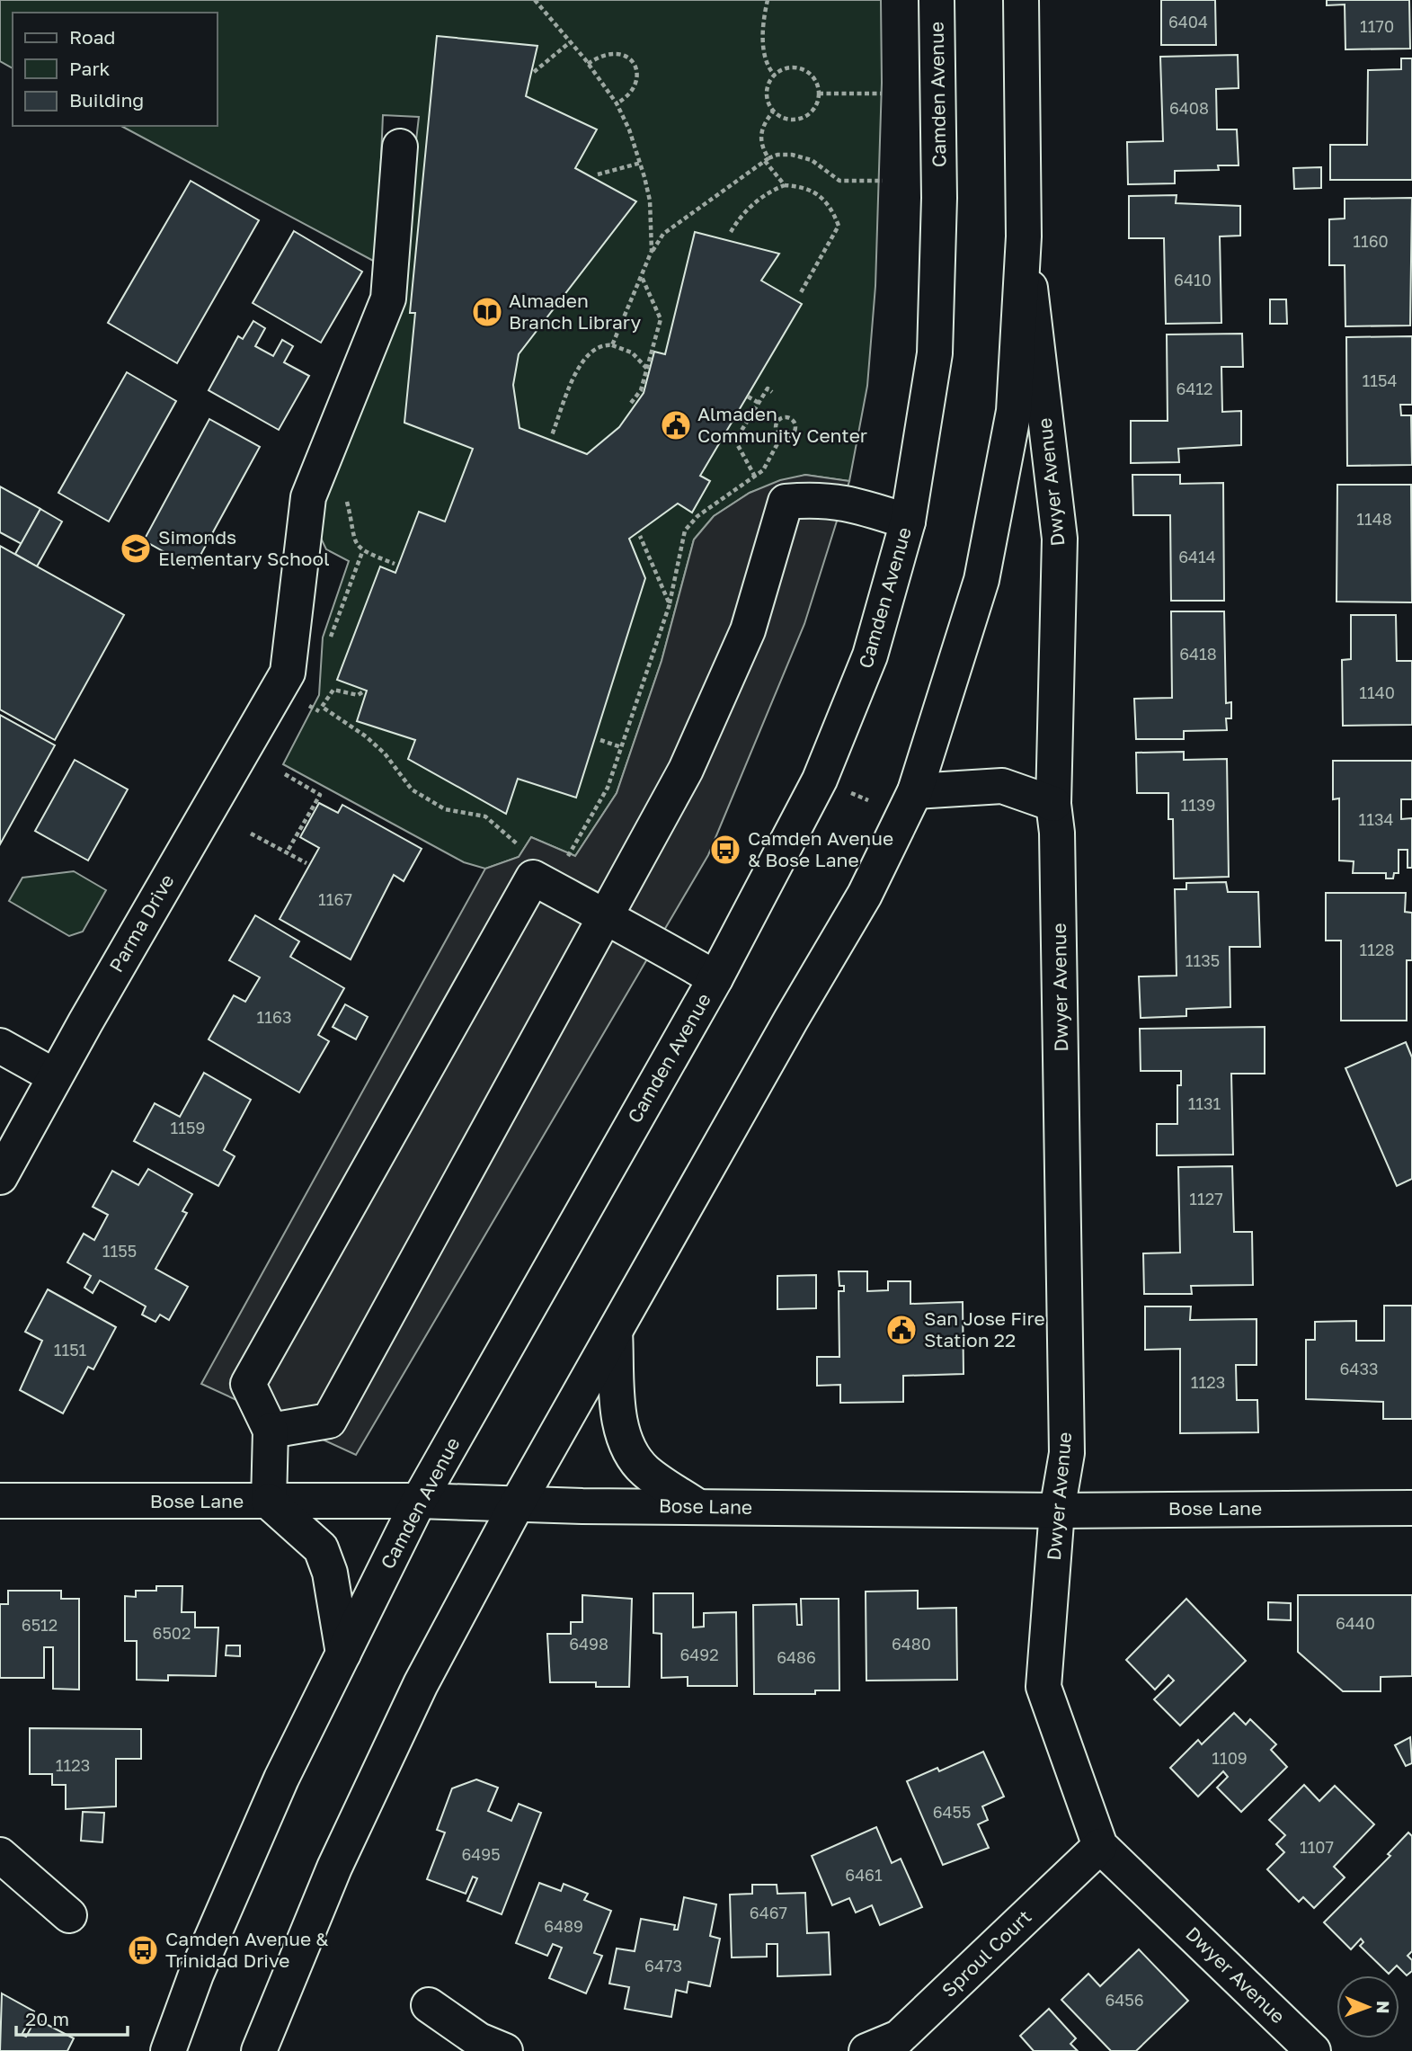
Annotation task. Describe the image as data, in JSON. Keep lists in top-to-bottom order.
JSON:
{
  "streets": {
    "main road": [
      "Camden Avenue",
      "Dwyer Avenue",
      "Parma Drive",
      "Bose Lane",
      "Sproul Court"
    ]
  },
  "crossings": [
    ["Camden Avenue", "Bose Lane"],
    ["Dwyer Avenue", "Bose Lane"],
    ["Dwyer Avenue", "Sproul Court"]
  ],
  "places": {
    "library": ["Almaden Branch Library"],
    "public building": ["Almaden Community Center", "San Jose Fire Station 22"],
    "school or university": ["Simonds Elementary School"],
    "bus stop": ["Camden Avenue & Bose Lane", "Camden Avenue & Trinidad Drive"]
  },
  "house_numbers": [
    "6404",
    "1170",
    "6408",
    "1160",
    "6410",
    "1154",
    "6412",
    "1148",
    "6414",
    "6418",
    "1140",
    "1139",
    "1134",
    "1167",
    "1128",
    "1135",
    "1163",
    "1131",
    "1159",
    "1127",
    "1155",
    "1151",
    "6433",
    "1123",
    "6440",
    "6512",
    "6502",
    "6498",
    "6480",
    "6492",
    "6486",
    "1109",
    "1123",
    "6455",
    "1107",
    "6495",
    "6461",
    "6467",
    "6489",
    "6473",
    "6456"
  ],
  "legend": ["Road", "Park", "Building"],
  "scale_bar": "20 m",
  "north": "right"
}
